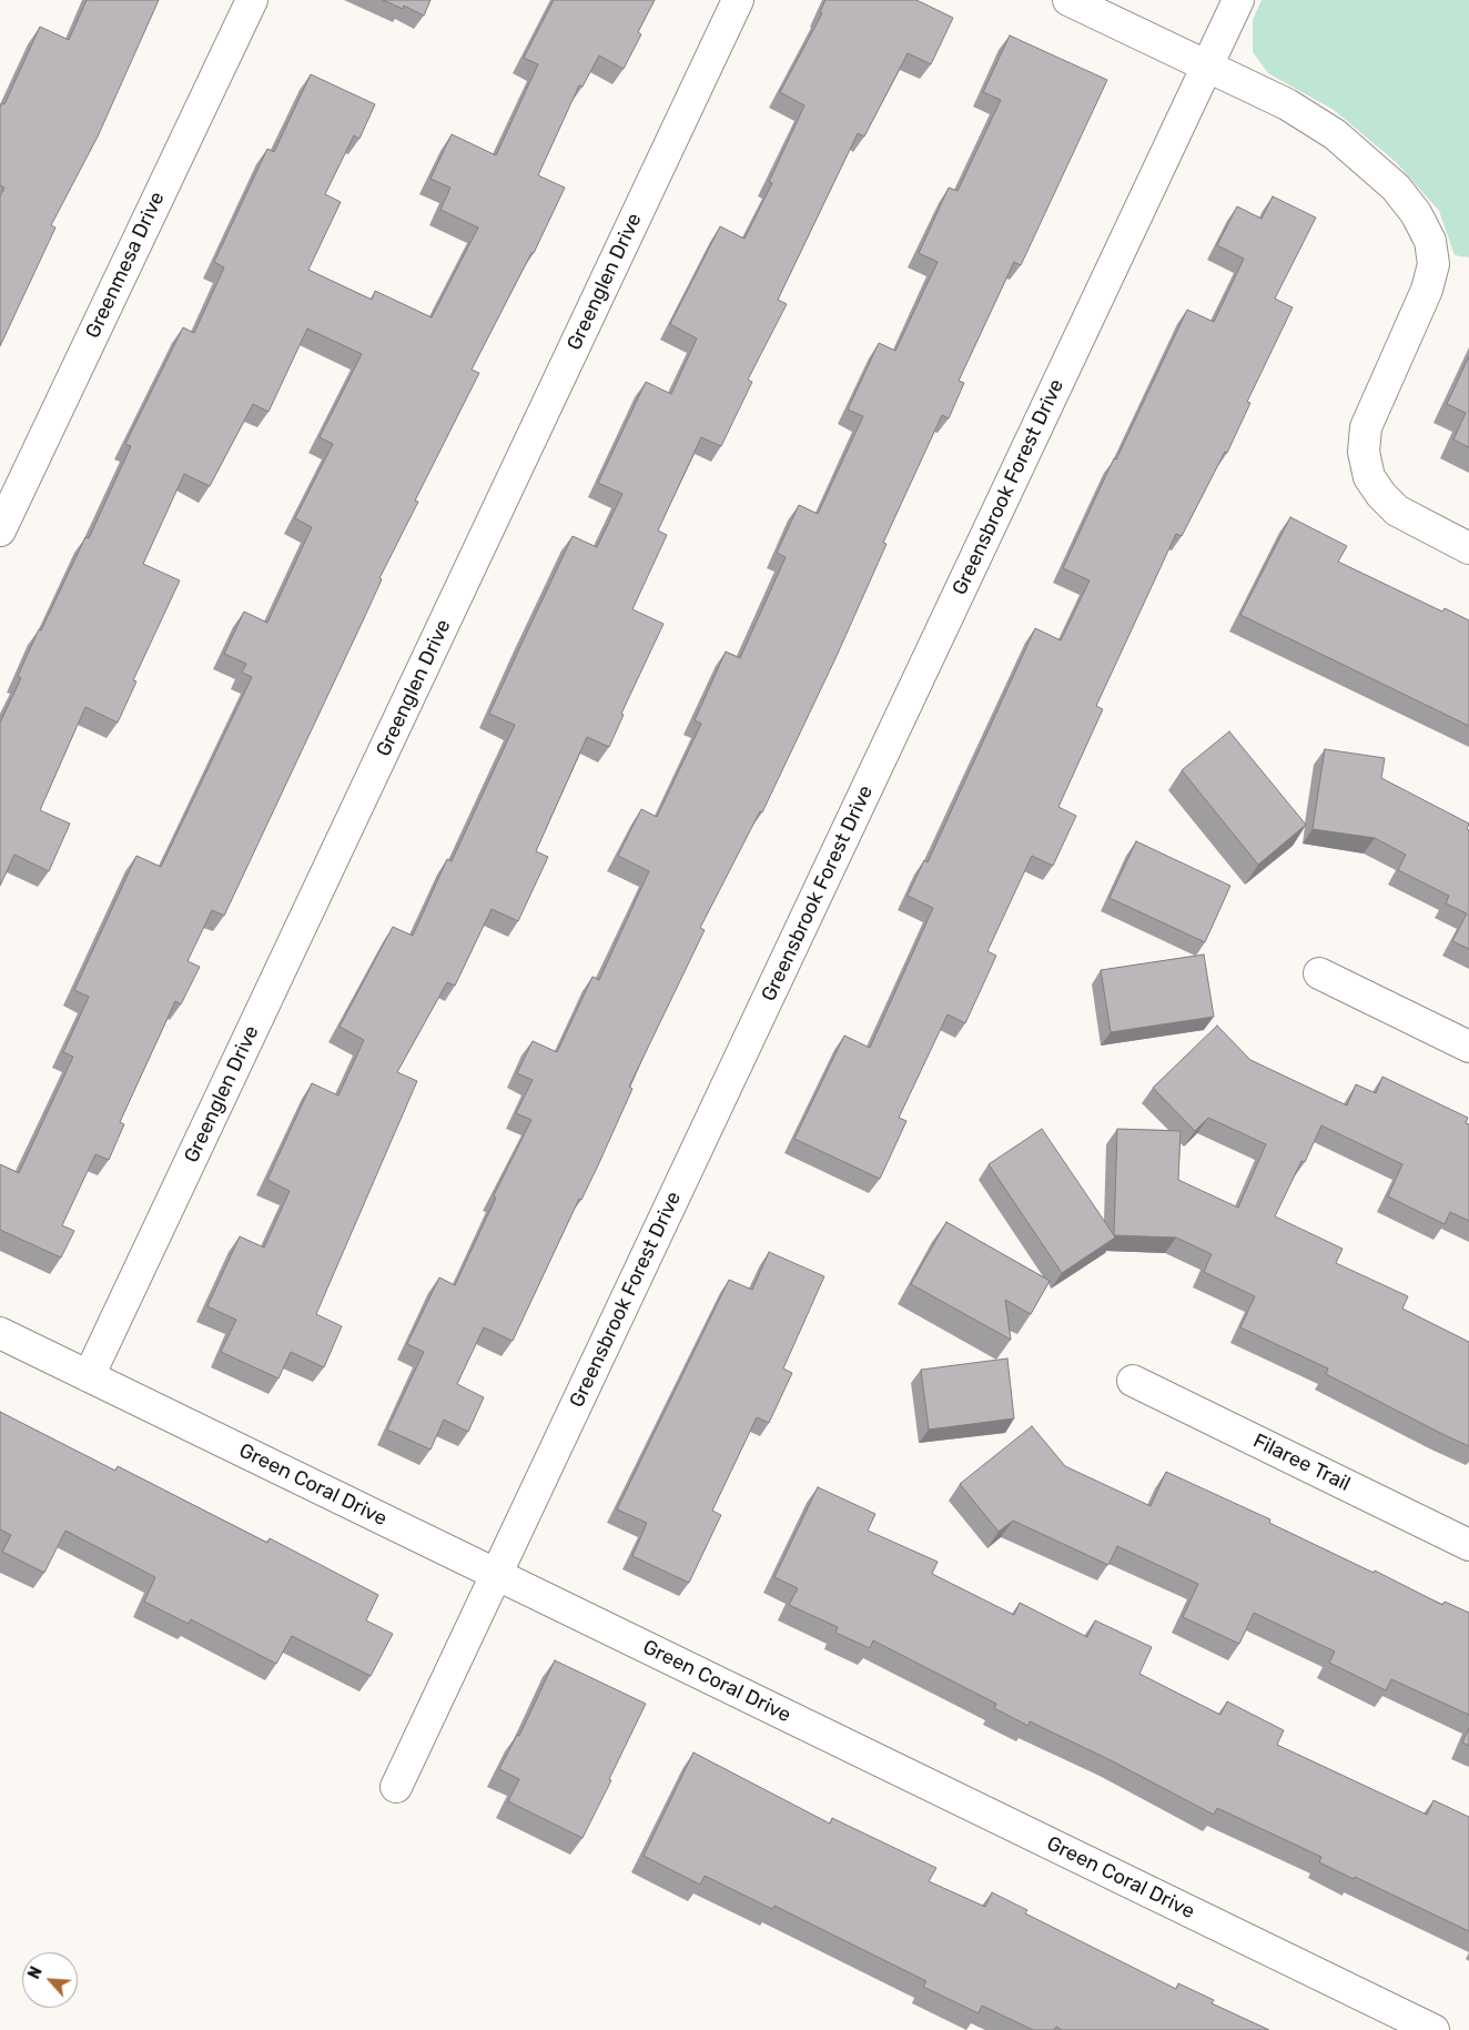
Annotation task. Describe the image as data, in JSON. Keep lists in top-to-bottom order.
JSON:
{
  "streets": {
    "street": [
      "Greenmesa Drive",
      "Greenglen Drive",
      "Greensbrook Forest Drive",
      "Filaree Trail",
      "Green Coral Drive"
    ]
  },
  "crossings": [
    ["Greenglen Drive", "Green Coral Drive"],
    ["Greensbrook Forest Drive", "Green Coral Drive"]
  ],
  "north": "top left"
}
